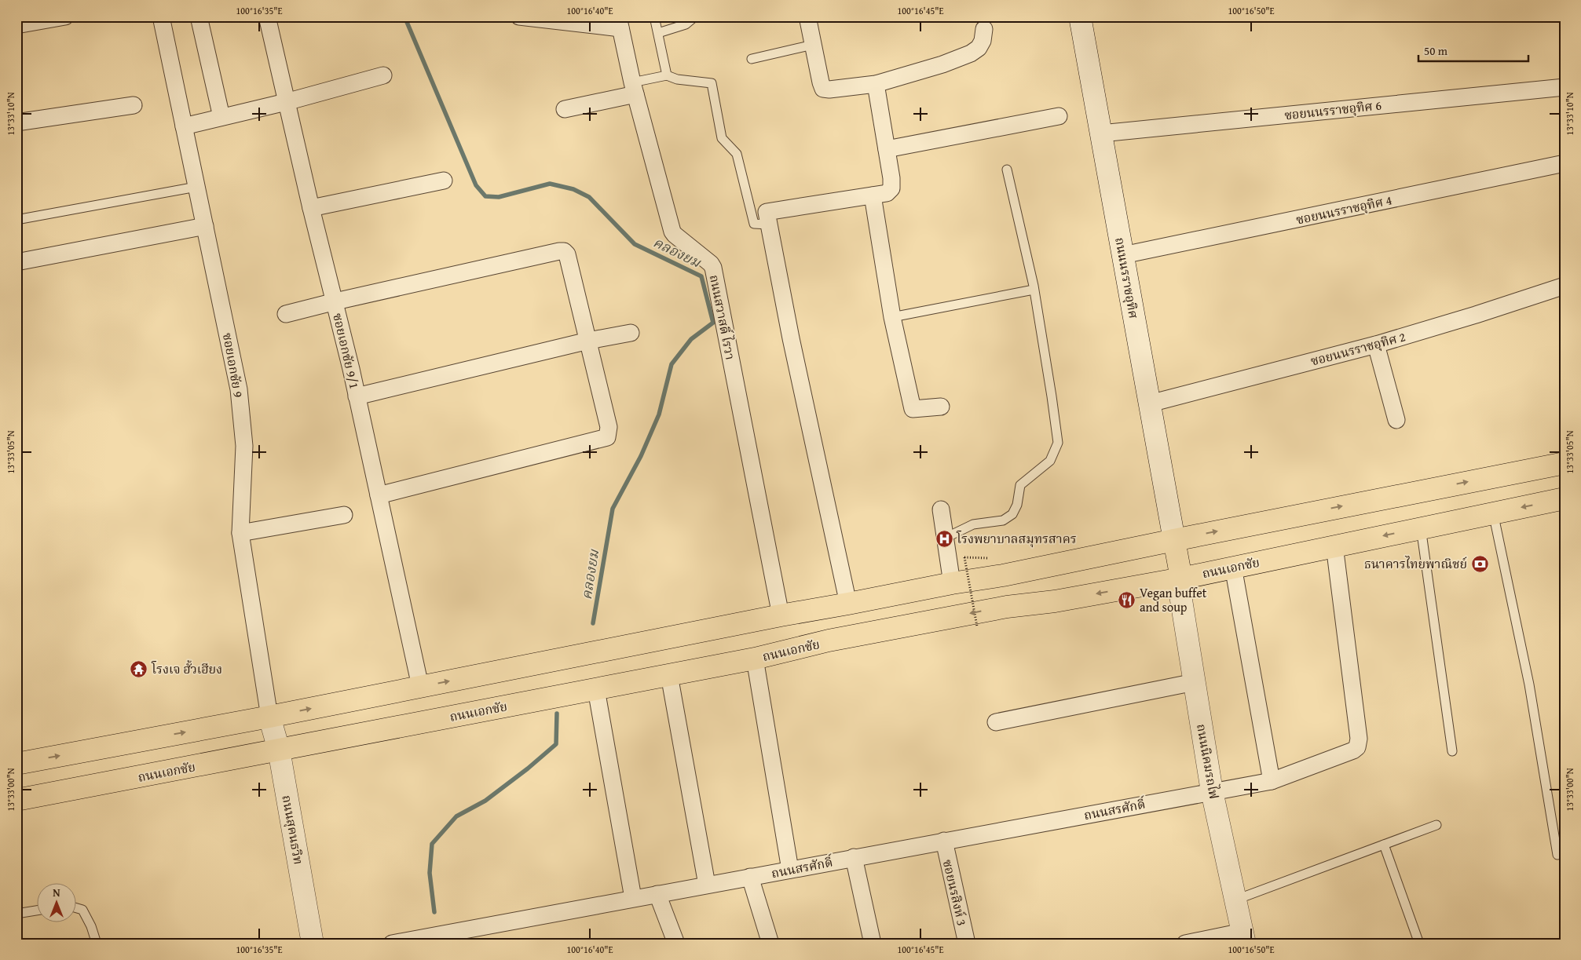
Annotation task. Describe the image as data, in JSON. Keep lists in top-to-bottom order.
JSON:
{
  "streets": {
    "main road": ["ถนนเอกชัย"],
    "street": [
      "ซอยนนรราชอุทิศ 6",
      "ซอยนนรราชอุทิศ 4",
      "ถนนนรราชอุทิศ",
      "ถนนสวาสดิ์ ไรวา",
      "ซอยนนรราชอุทิศ 2",
      "ซอยเอกชัย 9/1",
      "ซอยเอกชัย 9",
      "ถนนนิคมรถไฟ",
      "ถนนสรศักดิ์",
      "ถนนสุคนธวิท",
      "ซอยนรสิงห์ 3"
    ]
  },
  "crossings": [
    ["ซอยนนรราชอุทิศ 6", "ถนนนรราชอุทิศ"],
    ["ซอยนนรราชอุทิศ 4", "ถนนนรราชอุทิศ"],
    ["ถนนนรราชอุทิศ", "ซอยนนรราชอุทิศ 2"],
    ["ซอยเอกชัย 9", "ถนนสุคนธวิท"],
    ["ถนนเอกชัย", "ถนนนิคมรถไฟ"],
    ["ถนนเอกชัย", "ถนนสรศักดิ์"],
    ["ถนนเอกชัย", "ถนนสุคนธวิท"],
    ["ถนนนิคมรถไฟ", "ถนนสรศักดิ์"],
    ["ถนนสรศักดิ์", "ซอยนรสิงห์ 3"]
  ],
  "water": ["คลองยม"],
  "places": {
    "hospital": ["โรงพยาบาลสมุทรสาคร"],
    "bank": ["ธนาคารไทยพาณิชย์"],
    "restaurant": ["Vegan buffet and soup"],
    "temple": ["โรงเจ ฮั้วเฮียง"]
  },
  "scale_bar": "50 m",
  "north": "top",
  "coordinates": [
    "100°16'35\"E",
    "100°16'40\"E",
    "100°16'45\"E",
    "100°16'50\"E",
    "13°33'10\"N",
    "13°33'05\"N",
    "13°33'00\"N"
  ]
}
